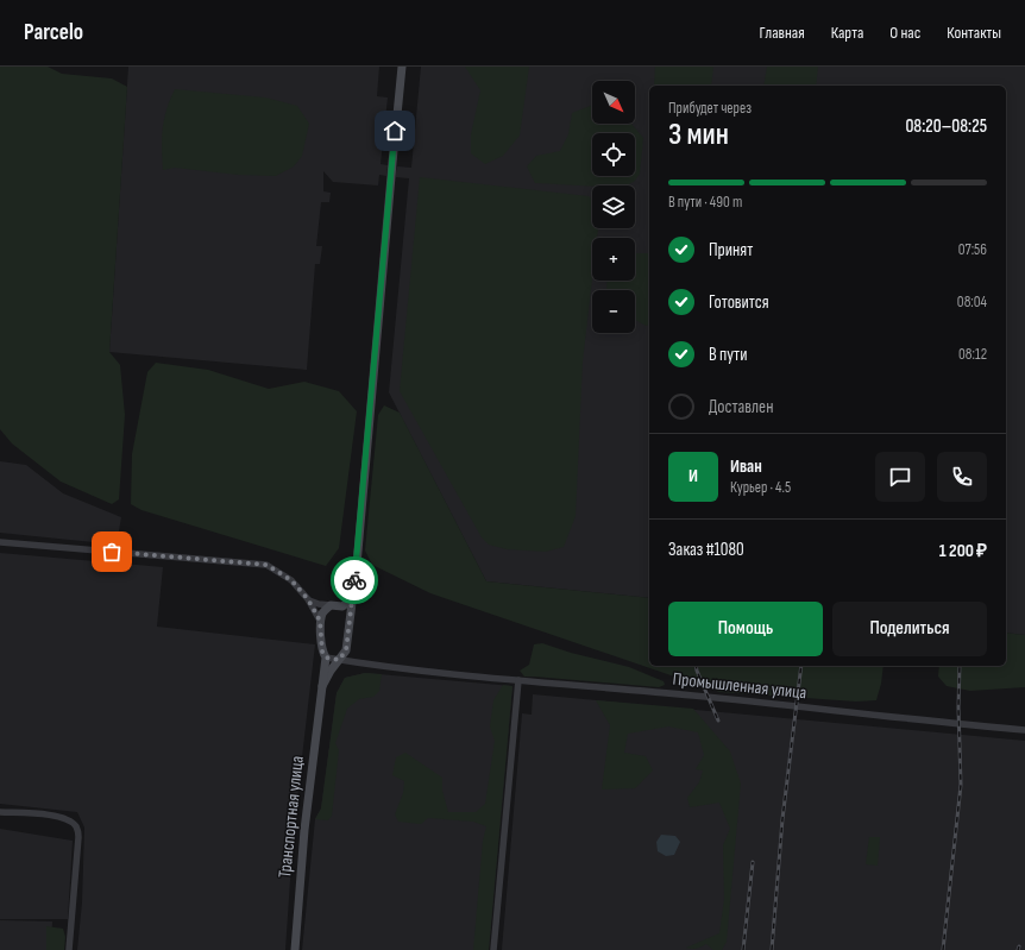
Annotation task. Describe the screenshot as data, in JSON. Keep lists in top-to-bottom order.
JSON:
{
  "streets": {
    "street": ["Промышленная улица", "Транспортная улица"]
  },
  "crossings": [
    ["Промышленная улица", "Транспортная улица"]
  ],
  "north": "bottom right",
  "page": {
    "header": "Parcelo",
    "nav": [
      "Главная",
      "Карта",
      "О нас",
      "Контакты"
    ],
    "map_buttons": ["+", "−"],
    "heading": ["3 мин", "Прибудет через", "08:20–08:25"],
    "panel": [
      "Иван",
      "Курьер · 4.5",
      "Заказ #1080",
      "1 200 ₽"
    ],
    "bar": "В пути · 490 m",
    "list": [
      ["Принят", "07:56"],
      ["Готовится", "08:04"],
      ["В пути", "08:12"],
      "Доставлен"
    ],
    "round": "И",
    "buttons": ["Помощь", "Поделиться"]
  }
}
